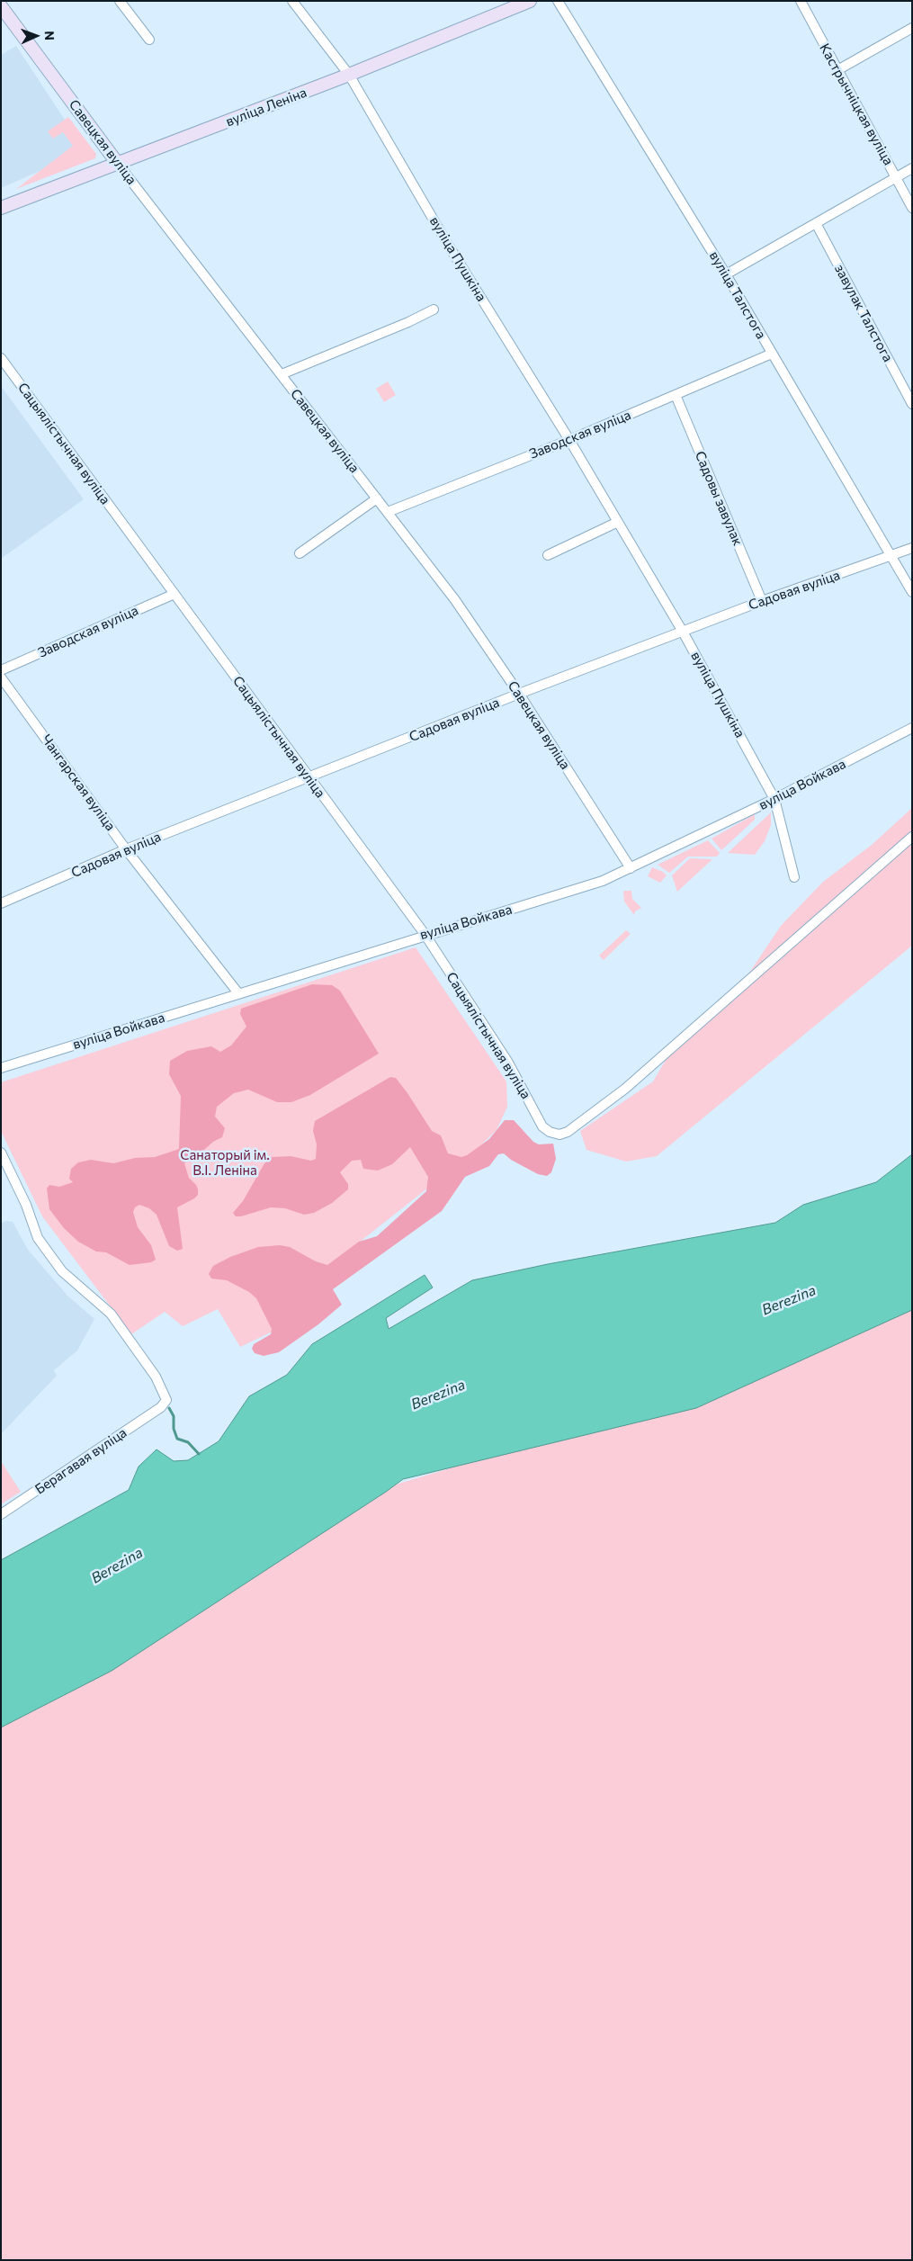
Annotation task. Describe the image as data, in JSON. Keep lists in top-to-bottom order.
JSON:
{
  "streets": {
    "main road": ["вуліца Леніна", "Савецкая вуліца"],
    "street": [
      "Кастрычніцкая вуліца",
      "вуліца Пушкіна",
      "вуліца Талстога",
      "завулак Талстога",
      "Заводская вуліца",
      "Сацыялістычная вуліца",
      "Садовы завулак",
      "Садовая вуліца",
      "Чангарская вуліца",
      "вуліца Войкава",
      "Берагавая вуліца"
    ]
  },
  "crossings": [
    ["вуліца Леніна", "Савецкая вуліца"],
    ["вуліца Леніна", "вуліца Пушкіна"],
    ["Савецкая вуліца", "Заводская вуліца"],
    ["Савецкая вуліца", "Садовая вуліца"],
    ["Савецкая вуліца", "вуліца Войкава"],
    ["вуліца Пушкіна", "Заводская вуліца"],
    ["вуліца Пушкіна", "Садовая вуліца"],
    ["вуліца Пушкіна", "вуліца Войкава"],
    ["вуліца Талстога", "Заводская вуліца"],
    ["вуліца Талстога", "Садовая вуліца"],
    ["Заводская вуліца", "Сацыялістычная вуліца"],
    ["Заводская вуліца", "Садовы завулак"],
    ["Сацыялістычная вуліца", "Садовая вуліца"],
    ["Сацыялістычная вуліца", "вуліца Войкава"],
    ["Садовы завулак", "Садовая вуліца"],
    ["Садовая вуліца", "Чангарская вуліца"],
    ["Чангарская вуліца", "вуліца Войкава"]
  ],
  "water": ["Berezina"],
  "parks": ["Санаторый ім. В.І. Леніна"],
  "north": "right"
}
